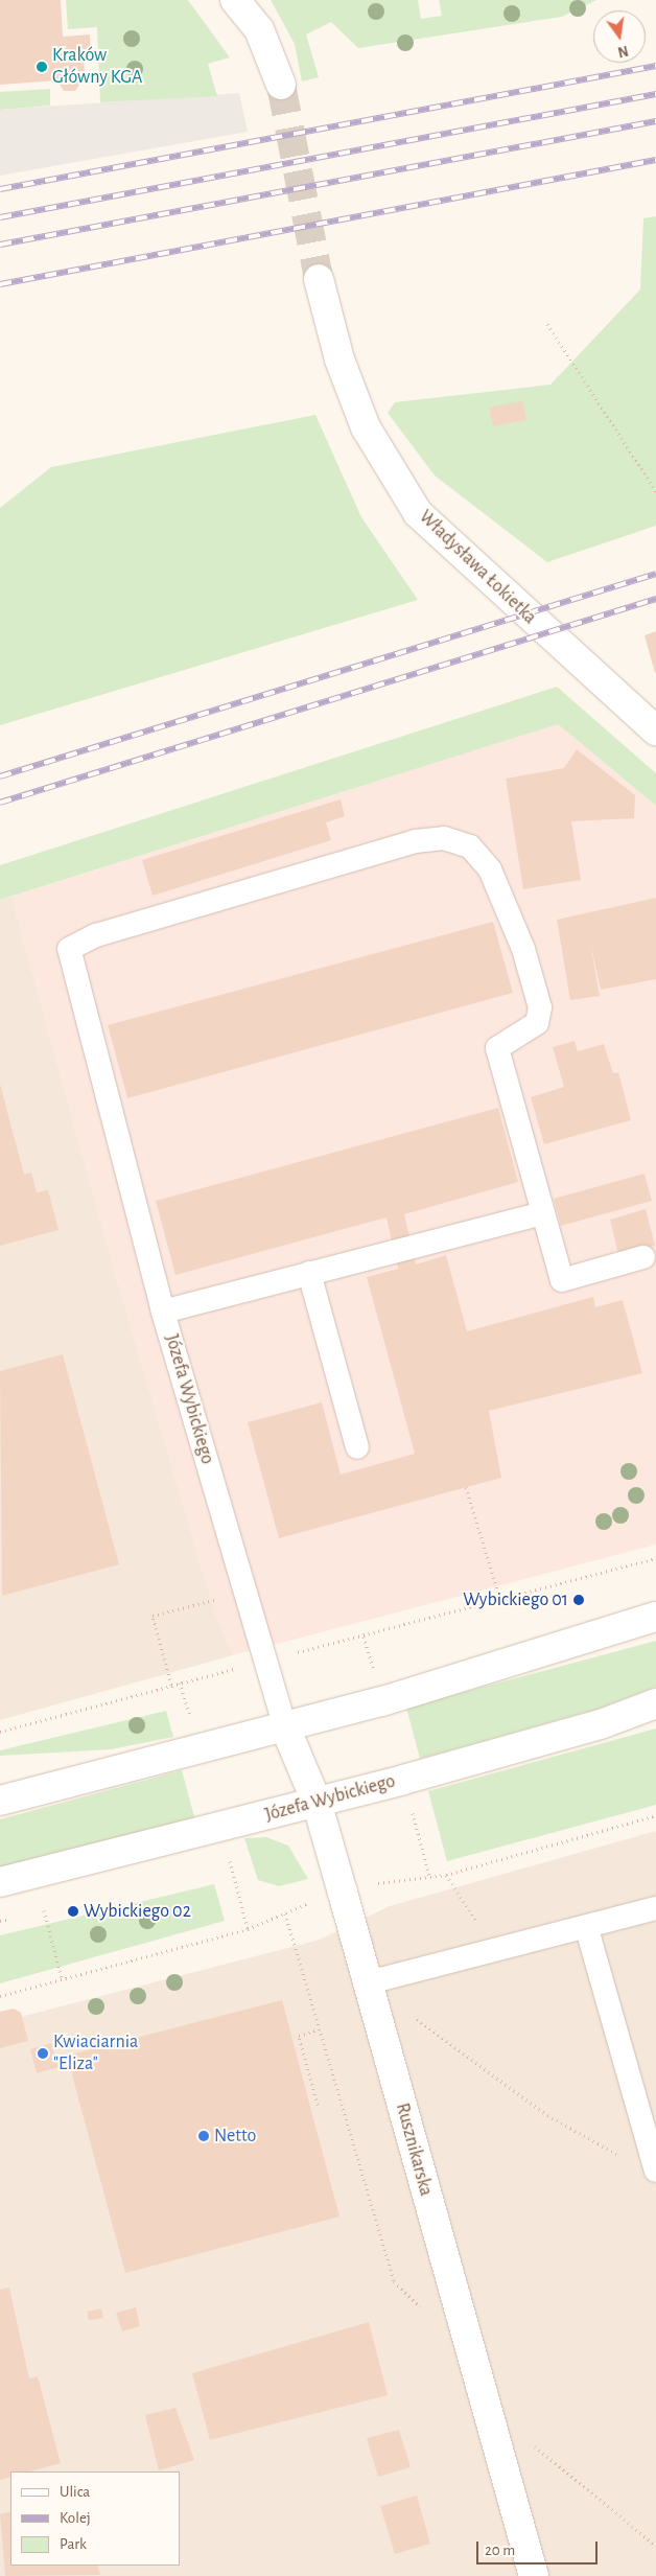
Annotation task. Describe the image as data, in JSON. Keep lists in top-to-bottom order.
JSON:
{
  "streets": {
    "street": ["Władysława Łokietka", "Józefa Wybickiego", "Rusznikarska"]
  },
  "crossings": [
    ["Józefa Wybickiego", "Rusznikarska"]
  ],
  "places": [
    "Kraków Główny KGA",
    "Wybickiego 01",
    "Wybickiego 02",
    "Kwiaciarnia \"Eliza\"",
    "Netto"
  ],
  "legend": ["Ulica", "Kolej", "Park"],
  "scale_bar": "20 m",
  "north": "bottom"
}
